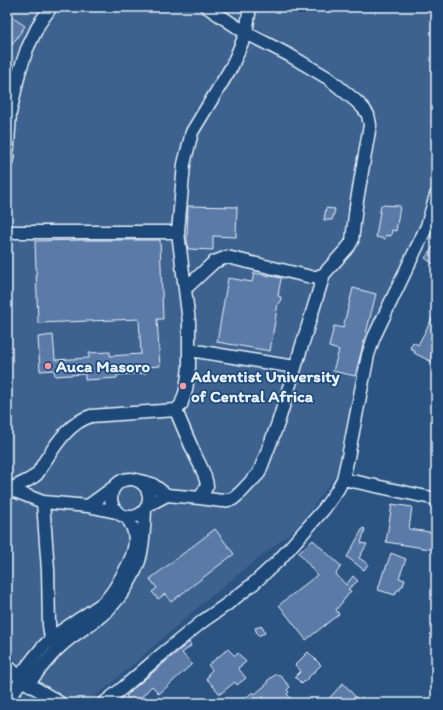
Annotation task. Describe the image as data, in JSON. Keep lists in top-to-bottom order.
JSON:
{
  "places": ["Auca Masoro", "Adventist University of Central Africa"]
}
